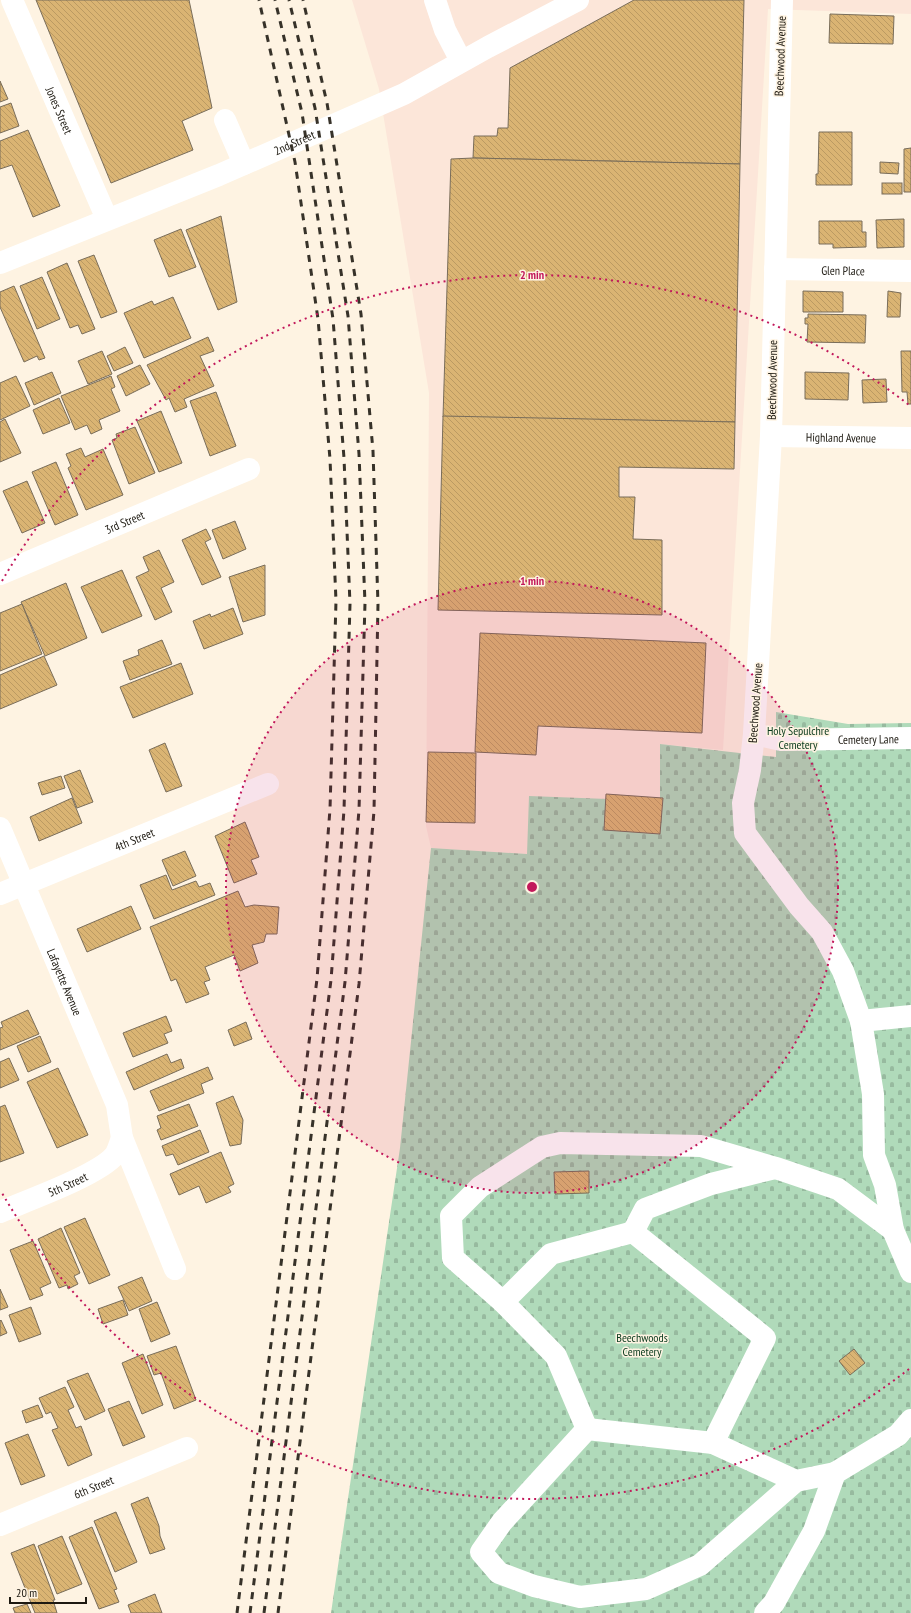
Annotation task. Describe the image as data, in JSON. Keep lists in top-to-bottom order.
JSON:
{
  "streets": {
    "street": [
      "Beechwood Avenue",
      "Jones Street",
      "2nd Street",
      "Glen Place",
      "Highland Avenue",
      "3rd Street",
      "Cemetery Lane",
      "4th Street",
      "Lafayette Avenue",
      "5th Street",
      "6th Street"
    ]
  },
  "crossings": [
    ["Beechwood Avenue", "Glen Place"],
    ["Beechwood Avenue", "Highland Avenue"],
    ["Beechwood Avenue", "Cemetery Lane"],
    ["Jones Street", "2nd Street"],
    ["4th Street", "Lafayette Avenue"],
    ["Lafayette Avenue", "5th Street"]
  ],
  "parks": ["Holy Sepulchre Cemetery", "Beechwoods Cemetery"],
  "scale_bar": "20 m",
  "rings": ["2 min", "1 min"]
}
